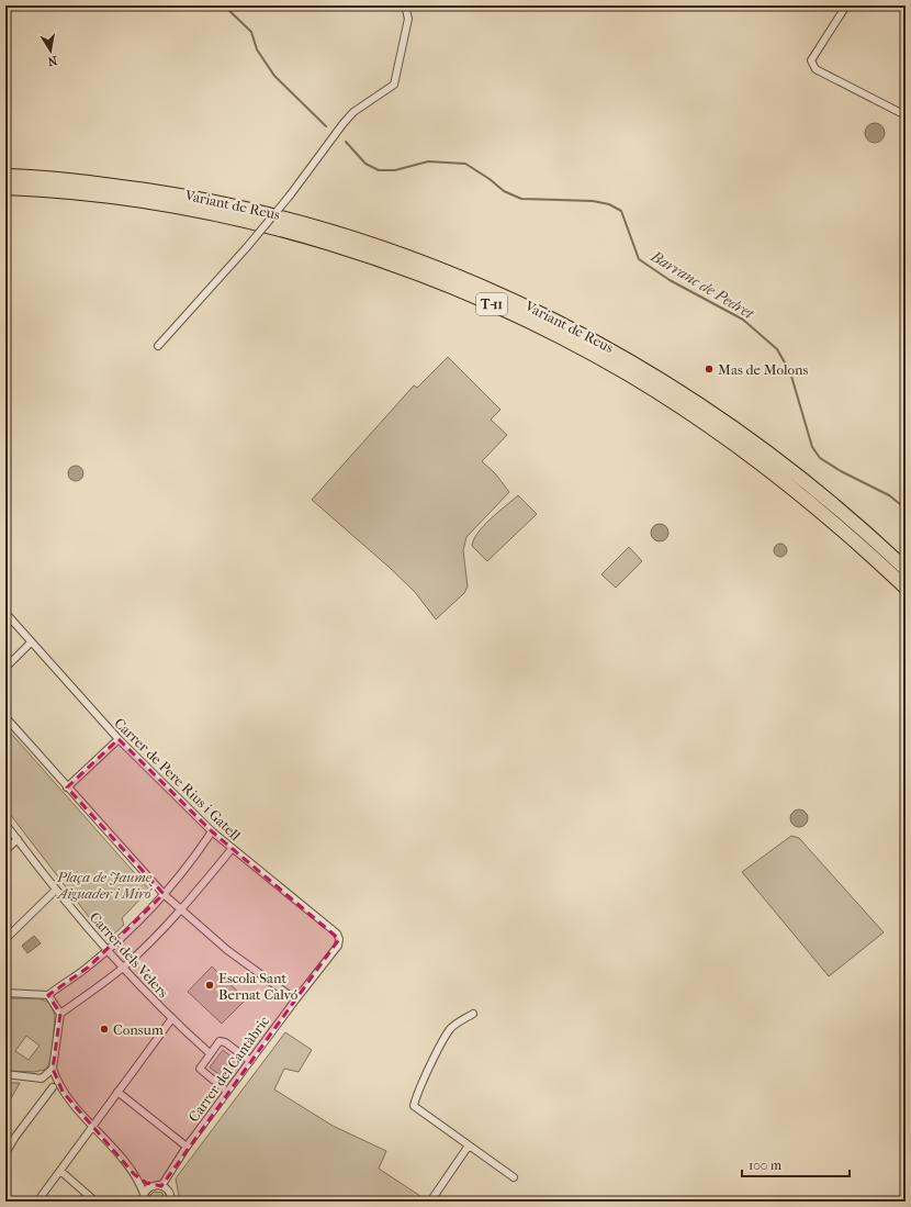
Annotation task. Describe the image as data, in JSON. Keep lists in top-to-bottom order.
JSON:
{
  "streets": {
    "highway": ["Variant de Reus", "T-11"],
    "street": ["Carrer de Pere Rius i Gatell", "Carrer dels Velers", "Carrer del Cantàbric"]
  },
  "crossings": [
    ["Carrer de Pere Rius i Gatell", "Carrer del Cantàbric"]
  ],
  "water": ["Barranc de Pedret"],
  "parks": ["Plaça de Jaume Aiguader i Miró"],
  "places": ["Mas de Molons", "Escola Sant Bernat Calvó", "Consum"],
  "scale_bar": "100 m",
  "north": "bottom"
}
